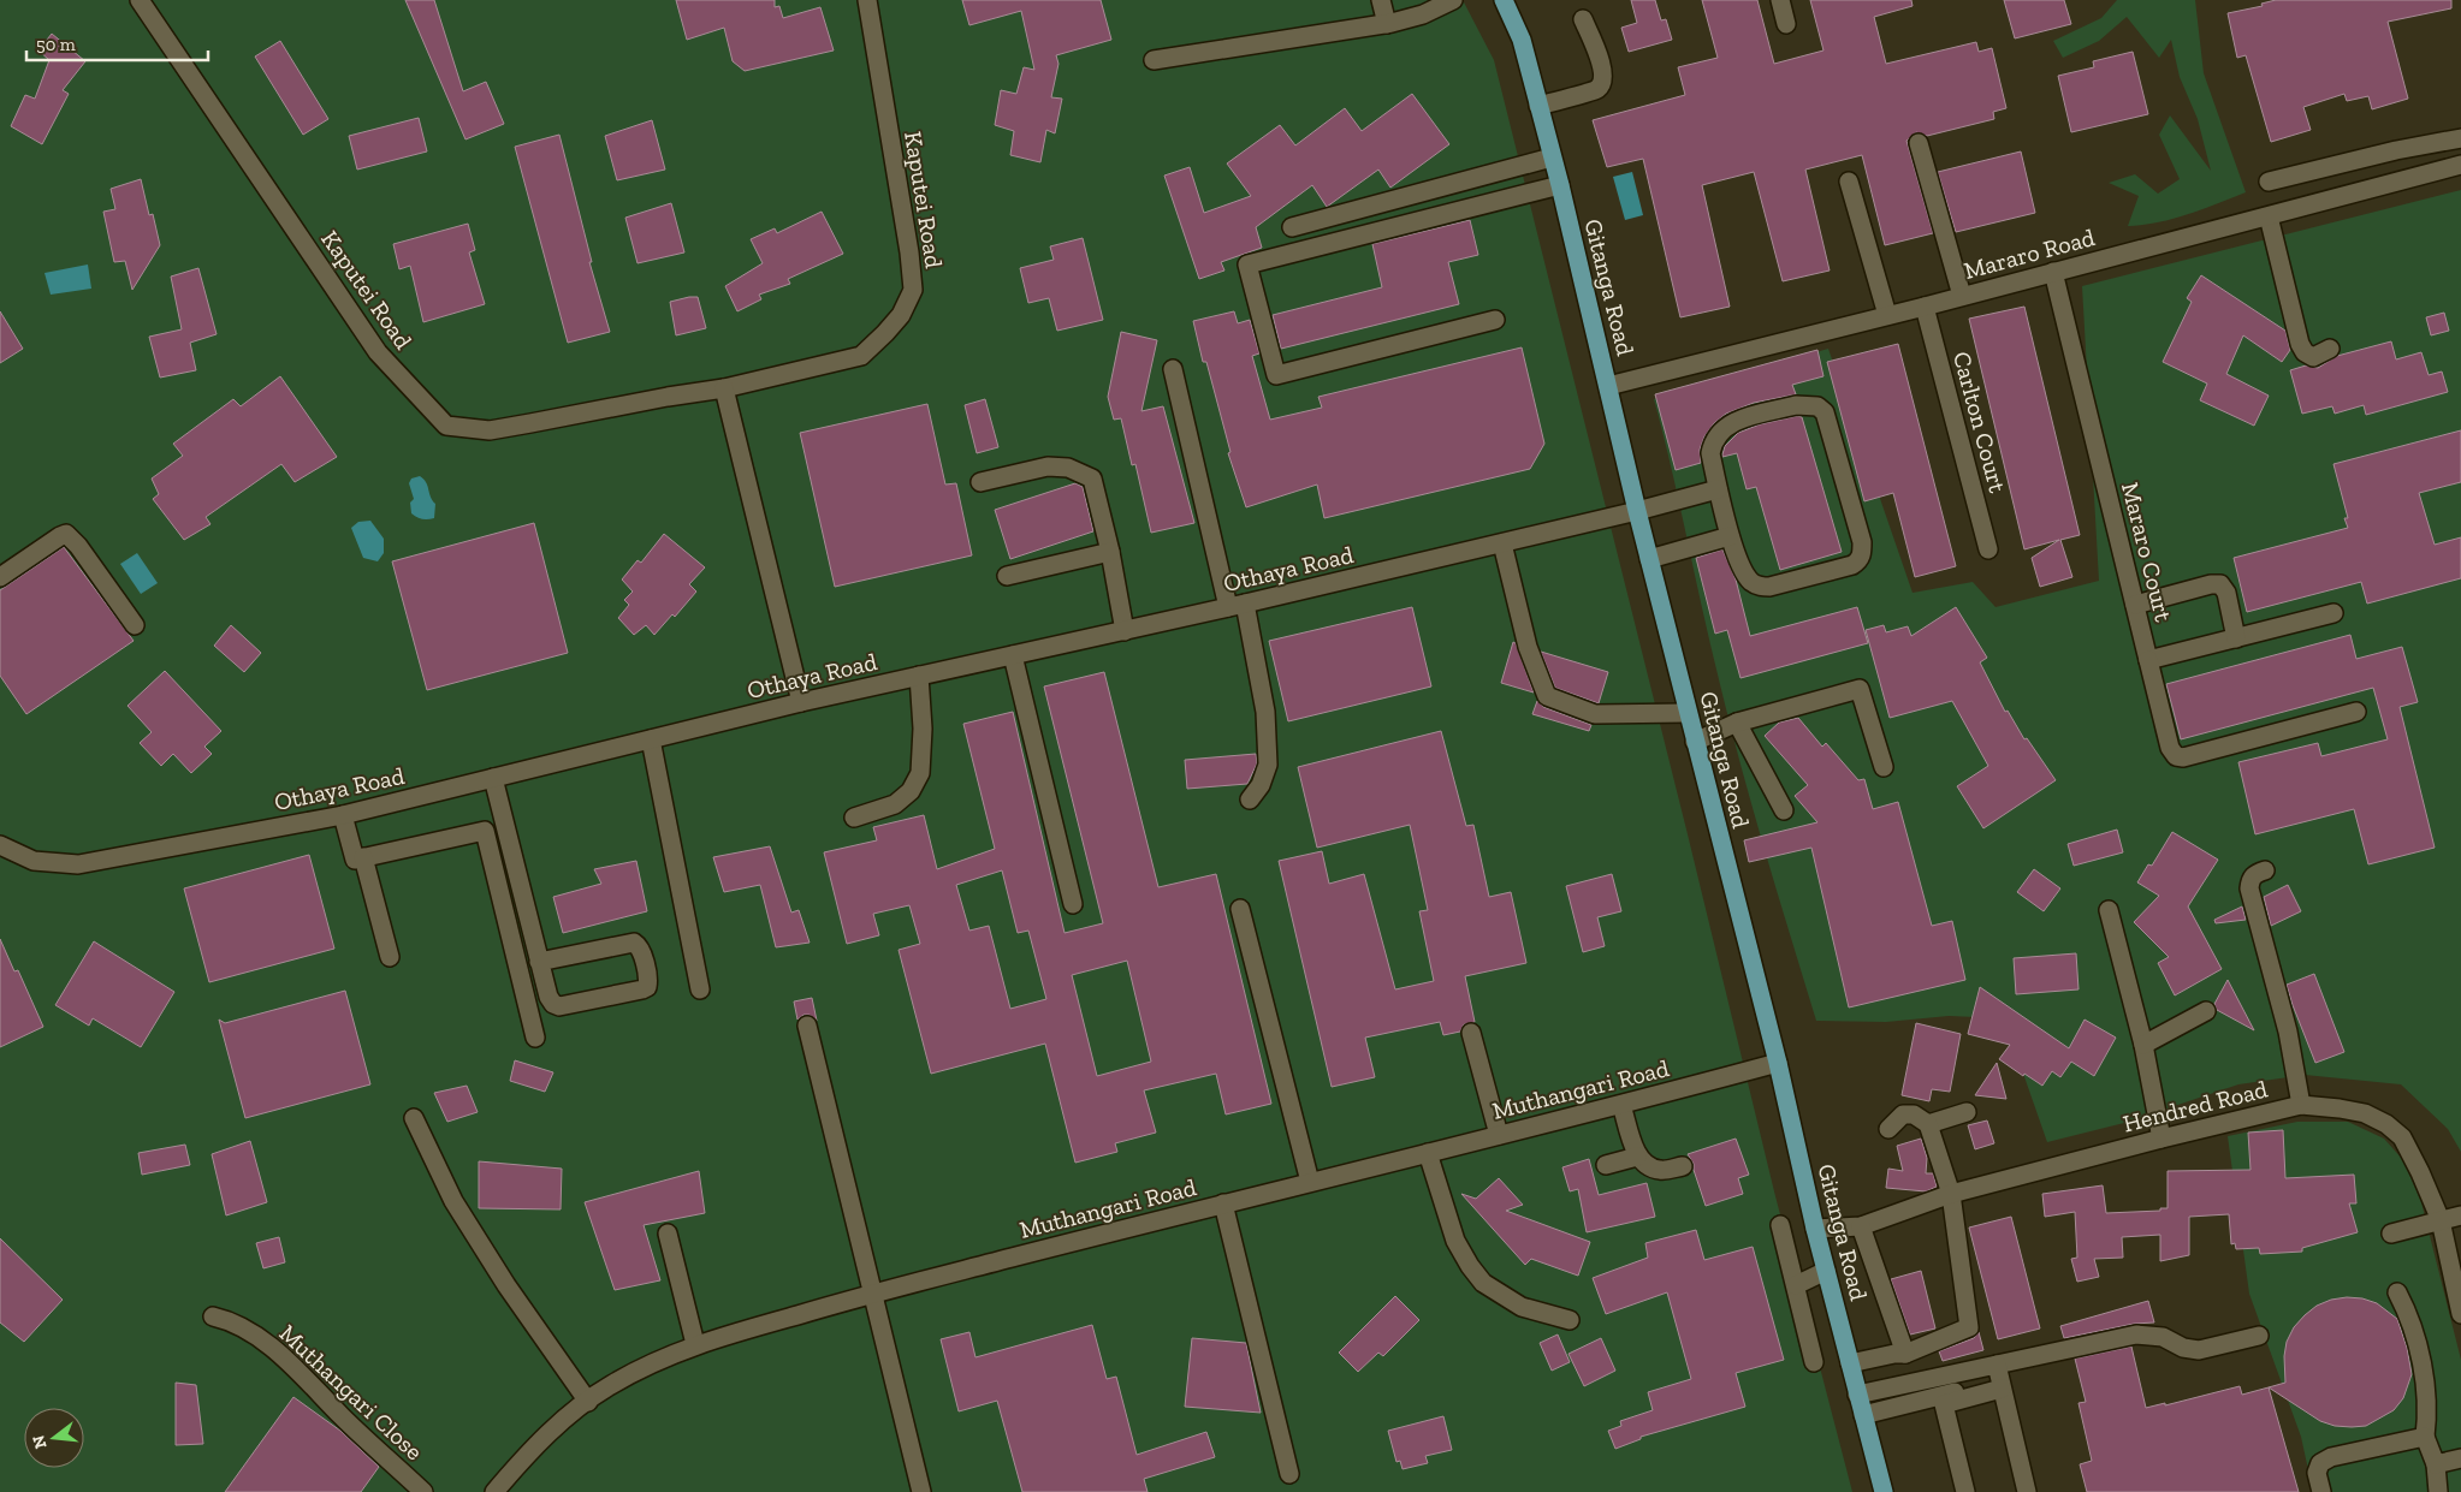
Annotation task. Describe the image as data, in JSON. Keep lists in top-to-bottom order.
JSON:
{
  "streets": {
    "main road": ["Gitanga Road"],
    "street": [
      "Kaputei Road",
      "Mararo Road",
      "Carlton Court",
      "Mararo Court",
      "Othaya Road",
      "Muthangari Road",
      "Hendred Road",
      "Muthangari Close"
    ]
  },
  "crossings": [
    ["Mararo Road", "Gitanga Road"],
    ["Mararo Road", "Carlton Court"],
    ["Mararo Road", "Mararo Court"],
    ["Gitanga Road", "Othaya Road"],
    ["Gitanga Road", "Muthangari Road"],
    ["Gitanga Road", "Hendred Road"]
  ],
  "scale_bar": "50 m",
  "north": "left"
}
